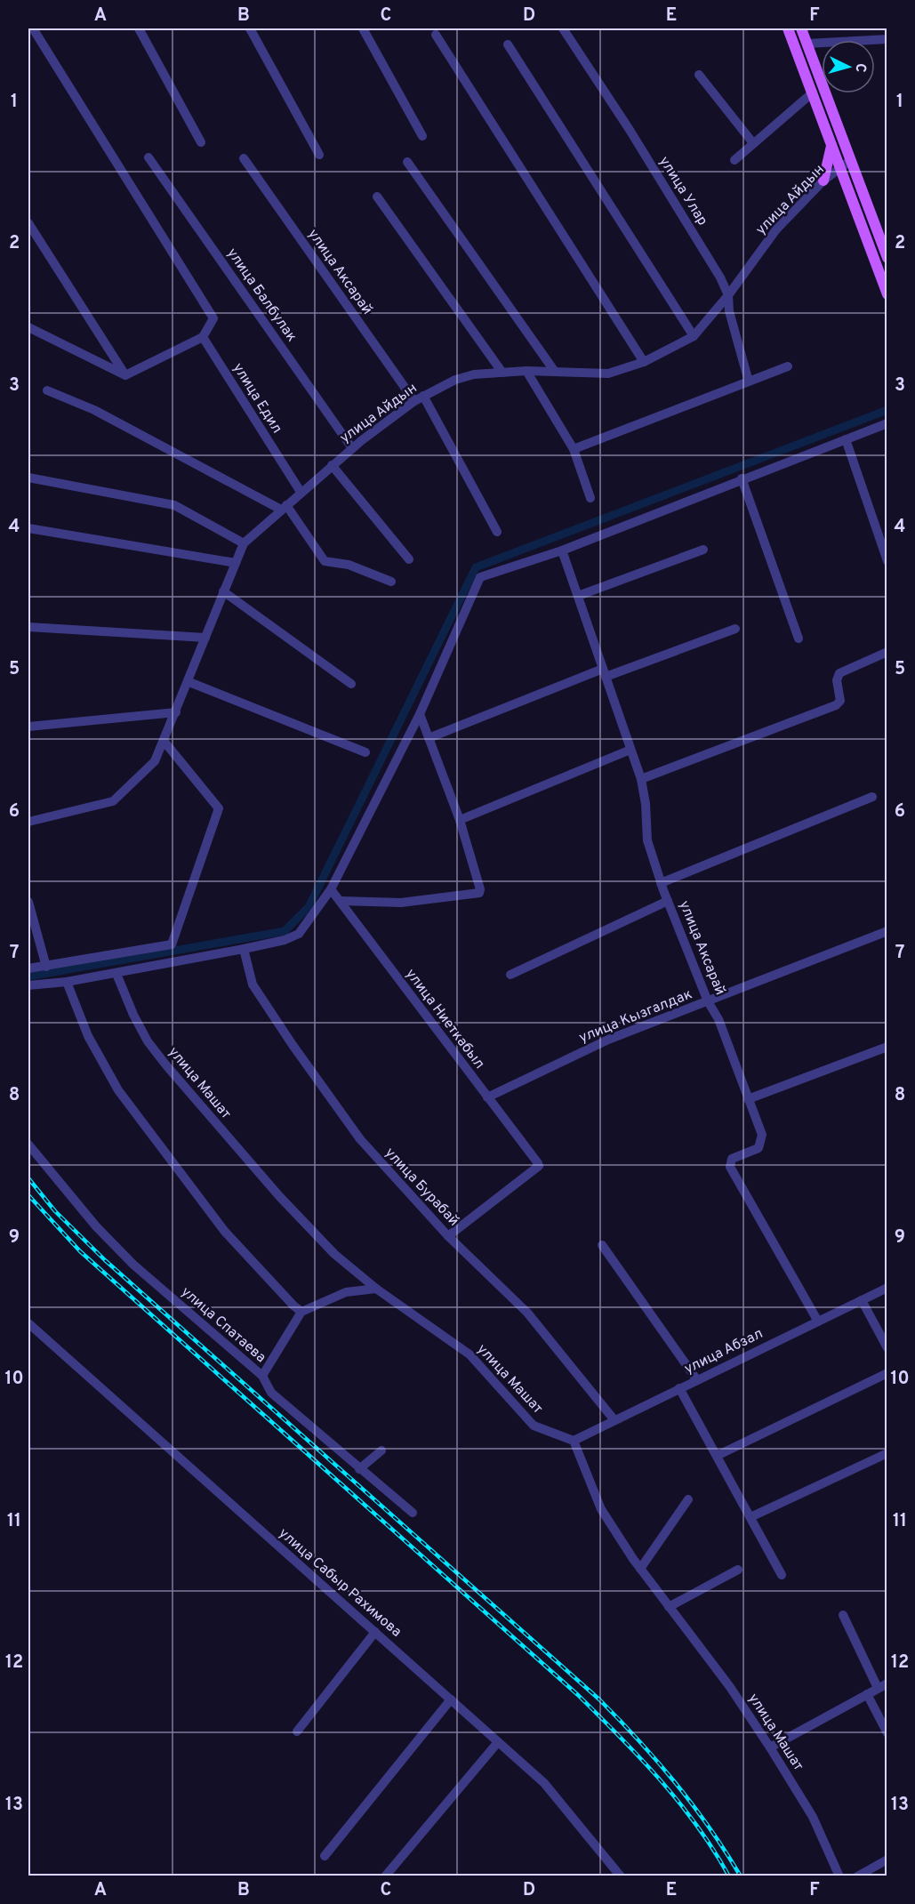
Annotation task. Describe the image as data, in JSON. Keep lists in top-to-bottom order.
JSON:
{
  "streets": {
    "street": [
      "улица Улар",
      "улица Айдын",
      "улица Аксарай",
      "улица Балбулак",
      "улица Едил",
      "улица Кызгалдак",
      "улица Ниеткабыл",
      "улица Машат",
      "улица Бурабай",
      "улица Спатаева",
      "улица Абзал",
      "улица Сабыр Рахимова"
    ]
  },
  "crossings": [
    ["улица Улар", "улица Айдын"],
    ["улица Айдын", "улица Аксарай"],
    ["улица Айдын", "улица Балбулак"],
    ["улица Айдын", "улица Едил"],
    ["улица Аксарай", "улица Кызгалдак"],
    ["улица Аксарай", "улица Абзал"],
    ["улица Кызгалдак", "улица Ниеткабыл"],
    ["улица Ниеткабыл", "улица Бурабай"],
    ["улица Машат", "улица Абзал"],
    ["улица Бурабай", "улица Абзал"]
  ],
  "north": "right",
  "grid": {
    "columns": [
      "A",
      "B",
      "C",
      "D",
      "E",
      "F"
    ],
    "rows": [
      "1",
      "2",
      "3",
      "4",
      "5",
      "6",
      "7",
      "8",
      "9",
      "10",
      "11",
      "12",
      "13"
    ]
  }
}
